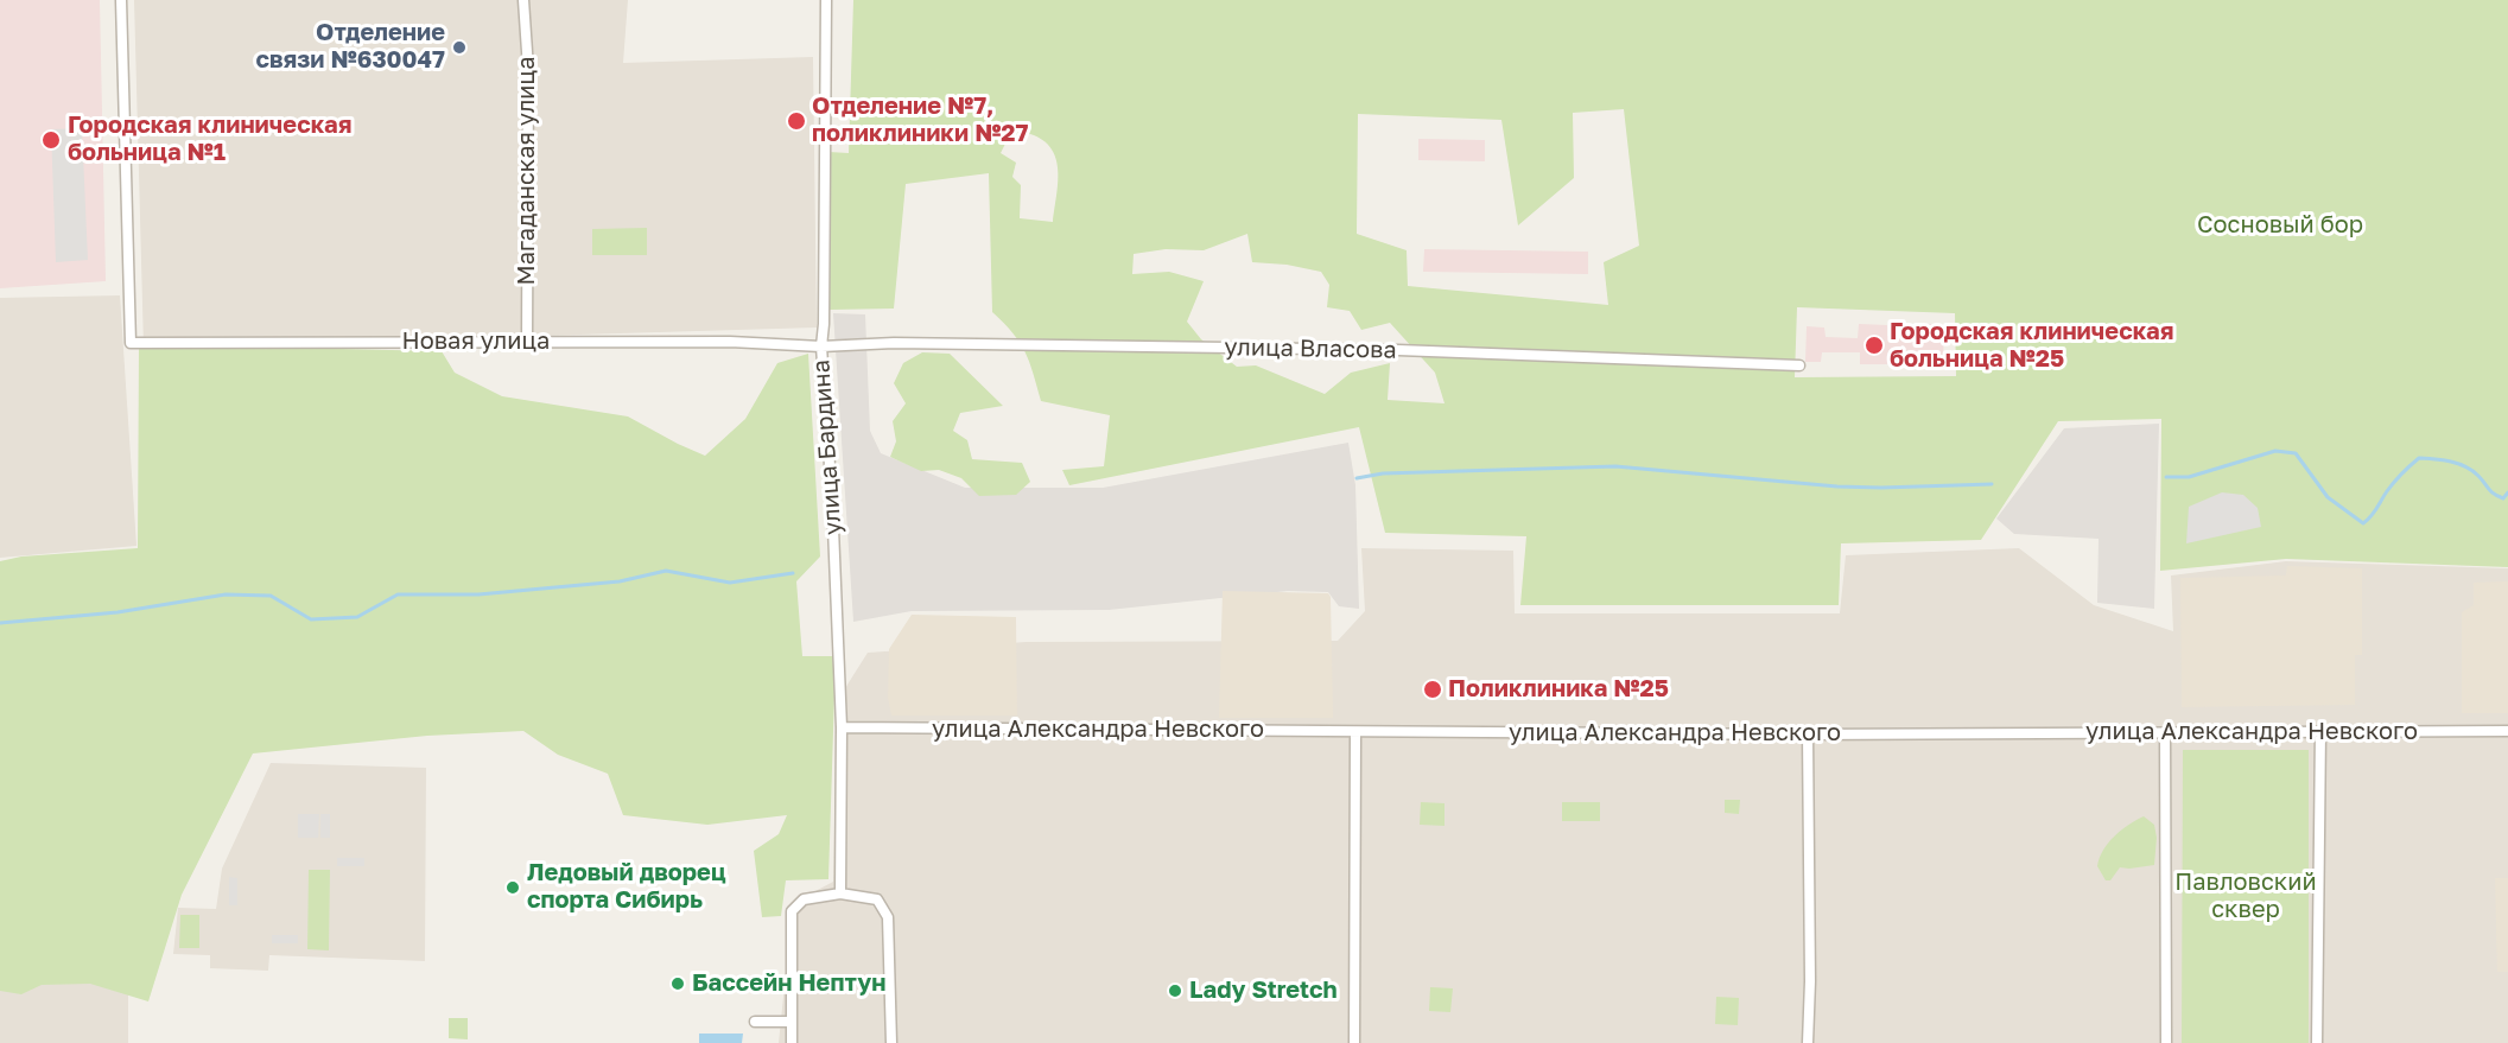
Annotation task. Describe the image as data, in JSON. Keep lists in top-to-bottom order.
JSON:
{
  "streets": {
    "street": [
      "Магаданская улица",
      "Новая улица",
      "улица Власова",
      "улица Бардина",
      "улица Александра Невского"
    ]
  },
  "crossings": [
    ["Магаданская улица", "Новая улица"],
    ["Новая улица", "улица Власова"],
    ["Новая улица", "улица Бардина"],
    ["улица Власова", "улица Бардина"],
    ["улица Бардина", "улица Александра Невского"]
  ],
  "parks": ["Сосновый бор", "Павловский сквер"],
  "places": [
    "Отделение связи №630047",
    "Отделение №7, поликлиники №27",
    "Городская клиническая больница №1",
    "Городская клиническая больница №25",
    "Поликлиника №25",
    "Ледовый дворец спорта Сибирь",
    "Бассейн Нептун",
    "Lady Stretch"
  ]
}
